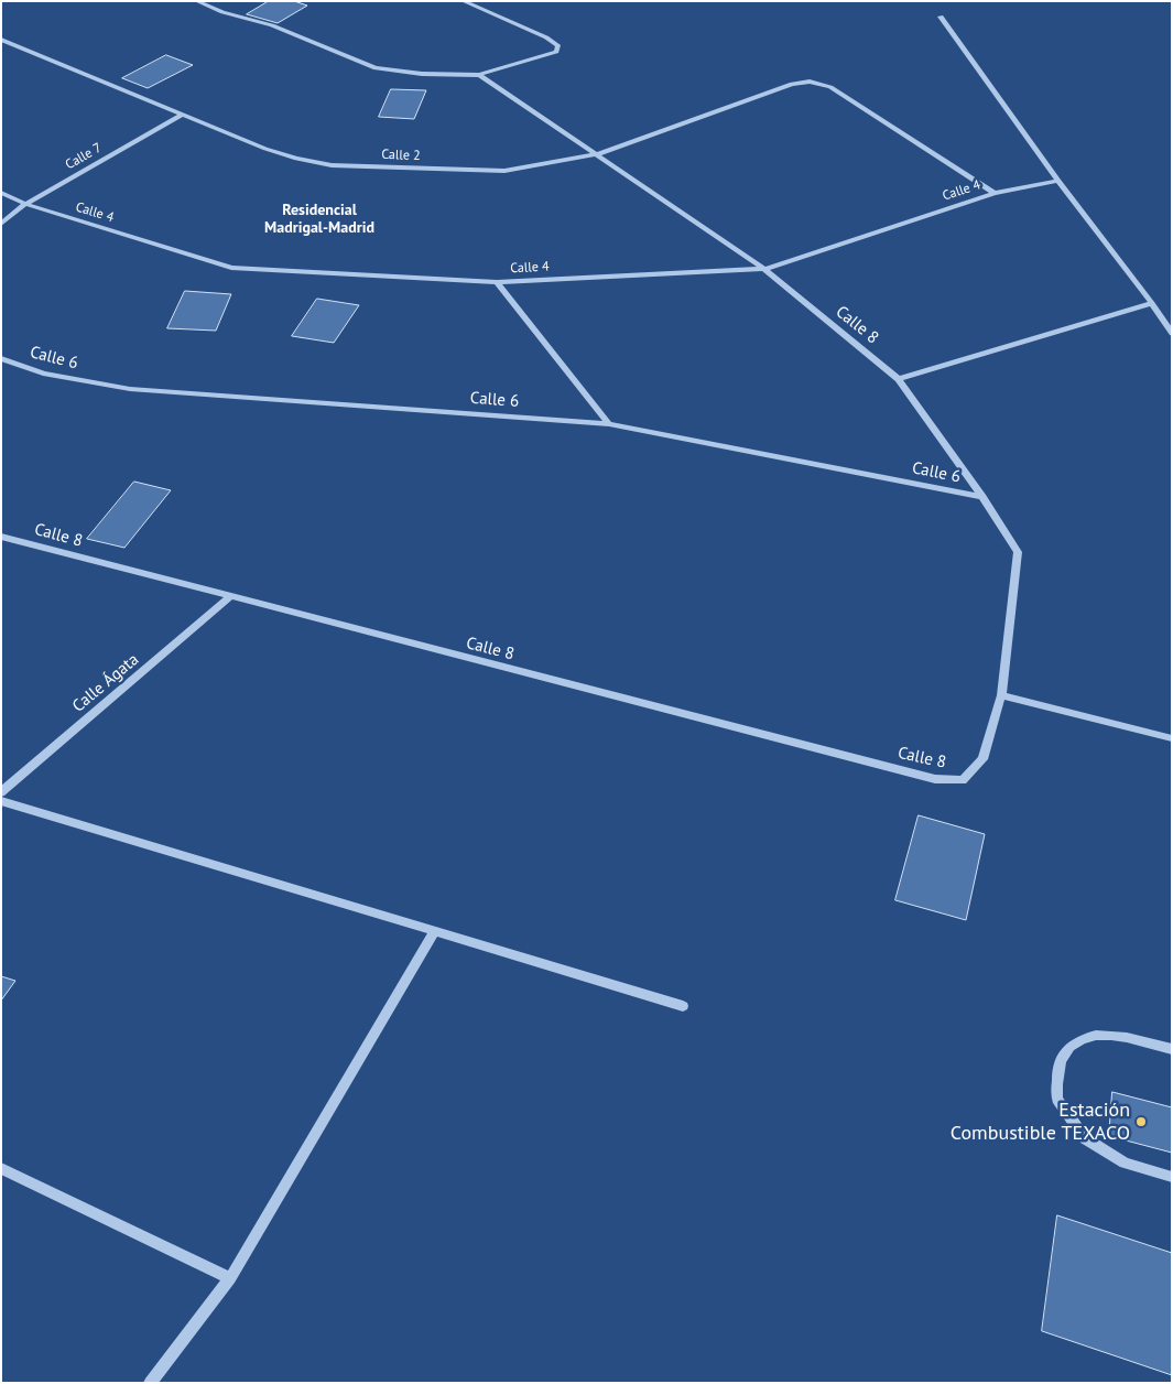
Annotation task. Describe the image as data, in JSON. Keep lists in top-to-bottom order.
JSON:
{
  "streets": {
    "street": [
      "Calle 2",
      "Calle 7",
      "Calle 4",
      "Calle 8",
      "Calle 6",
      "Calle Ágata"
    ]
  },
  "crossings": [
    ["Calle 2", "Calle 7"],
    ["Calle 2", "Calle 4"],
    ["Calle 2", "Calle 8"],
    ["Calle 7", "Calle 4"],
    ["Calle 4", "Calle 8"],
    ["Calle 8", "Calle 6"],
    ["Calle 8", "Calle Ágata"]
  ],
  "districts": ["Residencial Madrigal-Madrid"],
  "places": ["Estación Combustible TEXACO"]
}
